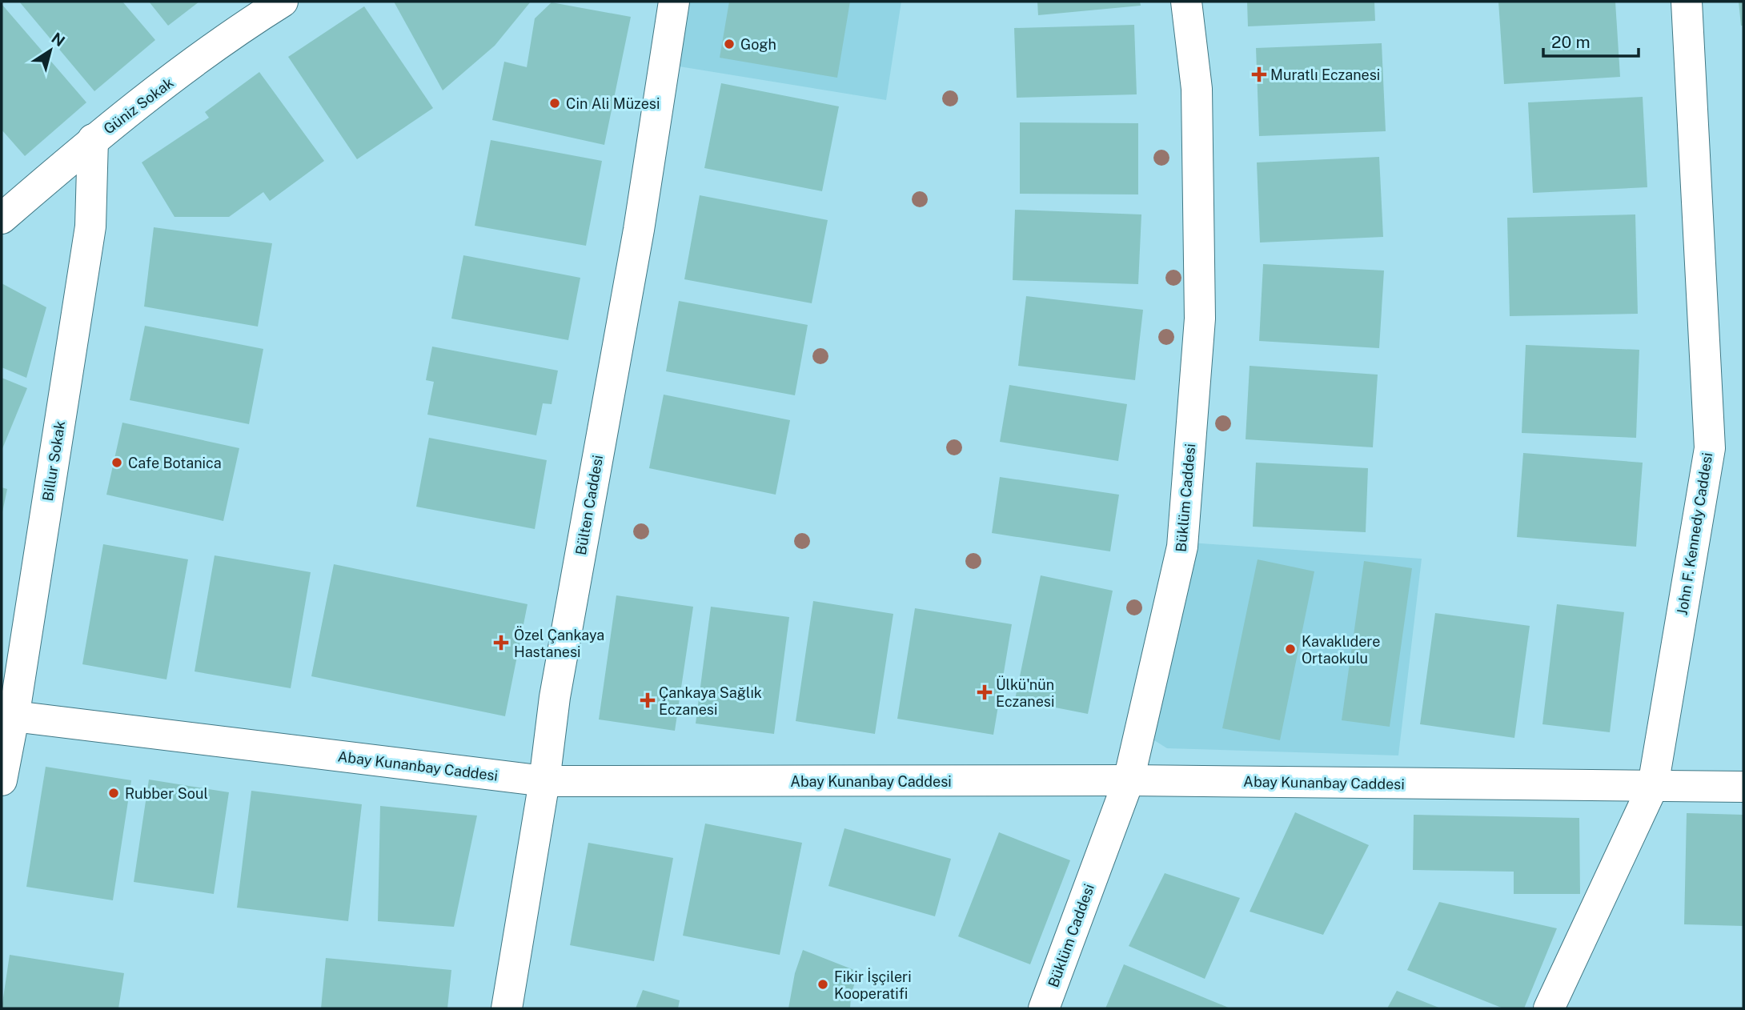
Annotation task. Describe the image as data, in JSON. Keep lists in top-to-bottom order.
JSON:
{
  "streets": {
    "street": [
      "Güniz Sokak",
      "Billur Sokak",
      "Büklüm Caddesi",
      "Bülten Caddesi",
      "John F. Kennedy Caddesi",
      "Abay Kunanbay Caddesi"
    ]
  },
  "crossings": [
    ["Güniz Sokak", "Billur Sokak"],
    ["Billur Sokak", "Abay Kunanbay Caddesi"],
    ["Büklüm Caddesi", "Abay Kunanbay Caddesi"],
    ["Bülten Caddesi", "Abay Kunanbay Caddesi"],
    ["John F. Kennedy Caddesi", "Abay Kunanbay Caddesi"]
  ],
  "places": {
    "other": [
      "Gogh",
      "Cin Ali Müzesi",
      "Cafe Botanica",
      "Kavaklıdere Ortaokulu",
      "Rubber Soul",
      "Fikir İşçileri Kooperatifi"
    ],
    "health": [
      "Muratlı Eczanesi",
      "Özel Çankaya Hastanesi",
      "Ülkü'nün Eczanesi",
      "Çankaya Sağlık Eczanesi"
    ]
  },
  "scale_bar": "20 m",
  "north": "top right"
}
